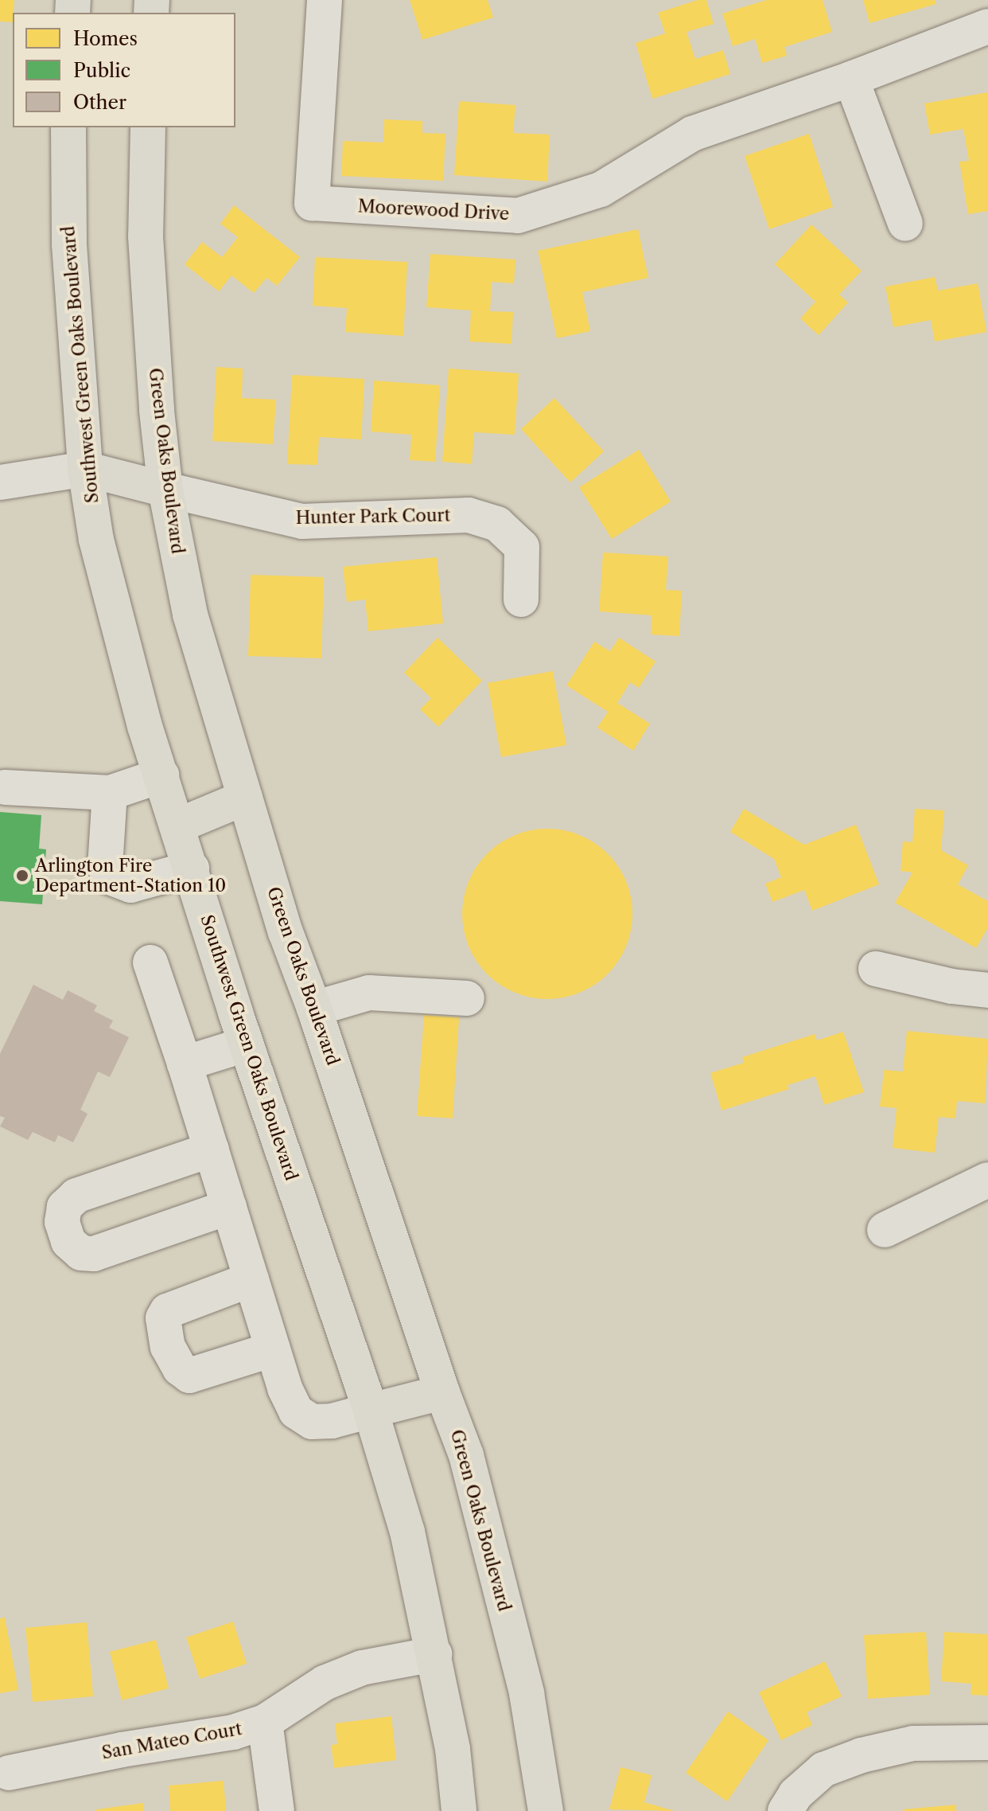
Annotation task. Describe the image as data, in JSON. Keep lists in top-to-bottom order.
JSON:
{
  "streets": {
    "main road": ["Southwest Green Oaks Boulevard", "Green Oaks Boulevard"],
    "street": ["Moorewood Drive", "Hunter Park Court", "San Mateo Court"]
  },
  "crossings": [
    ["Southwest Green Oaks Boulevard", "San Mateo Court"],
    ["Green Oaks Boulevard", "Hunter Park Court"]
  ],
  "places": ["Arlington Fire Department-Station 10"],
  "legend": ["Homes", "Public", "Other"]
}
